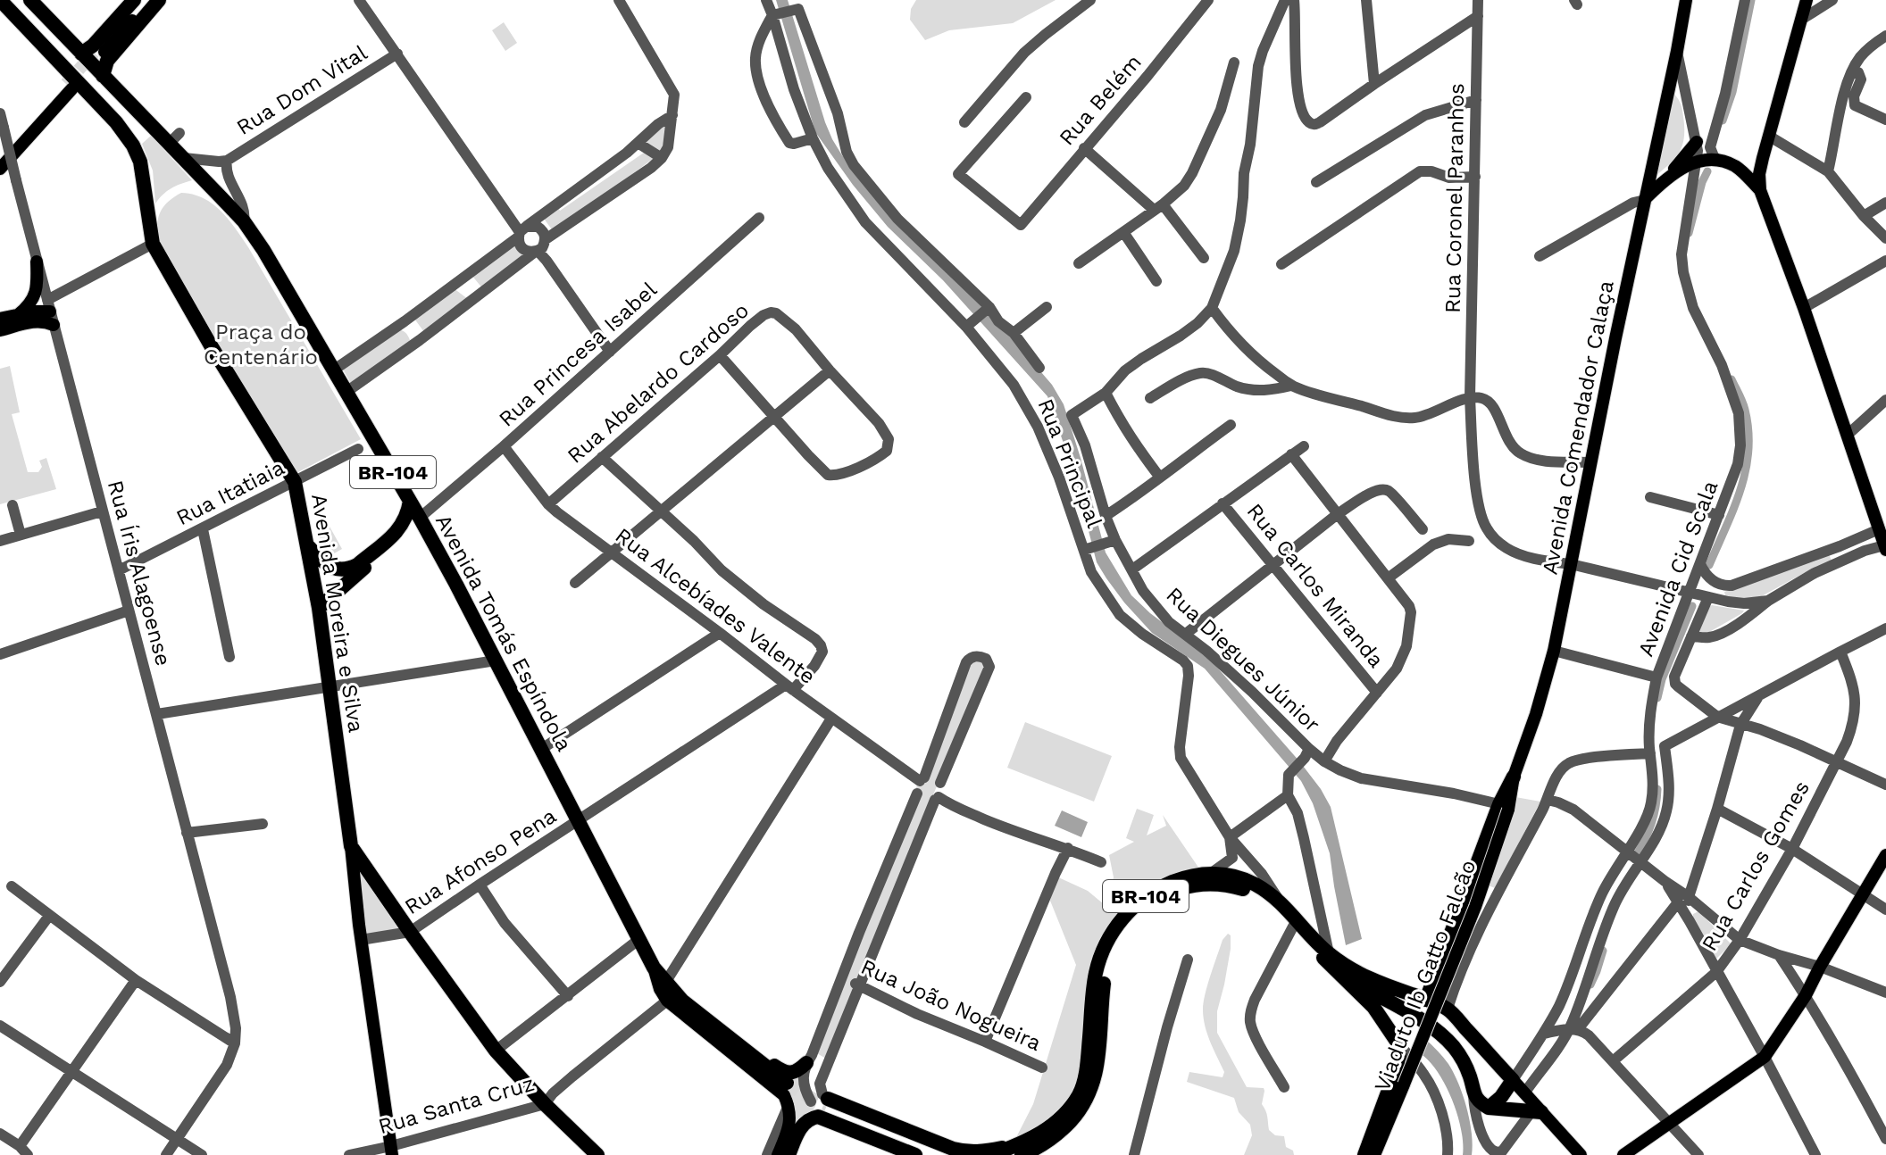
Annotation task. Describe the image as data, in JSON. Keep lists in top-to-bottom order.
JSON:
{
  "streets": {
    "highway": ["BR-104", "Avenida Moreira e Silva", "Avenida Tomás Espíndola"],
    "main road": ["Avenida Comendador Calaça", "Viaduto Ib Gatto Falcão"],
    "street": [
      "Rua Dom Vital",
      "Rua Belém",
      "Rua Coronel Paranhos",
      "Rua Princesa Isabel",
      "Rua Abelardo Cardoso",
      "Rua Principal",
      "Rua Itatiaia",
      "Avenida Cid Scala",
      "Rua Íris Alagoense",
      "Rua Carlos Miranda",
      "Rua Alcebíades Valente",
      "Rua Diegues Júnior",
      "Rua Afonso Pena",
      "Rua Carlos Gomes",
      "Rua João Nogueira",
      "Rua Santa Cruz"
    ]
  },
  "crossings": [
    ["Rua Dom Vital", "Avenida Tomás Espíndola"],
    ["Rua Coronel Paranhos", "Avenida Comendador Calaça"],
    ["Rua Coronel Paranhos", "Avenida Cid Scala"],
    ["Rua Princesa Isabel", "Rua Alcebíades Valente"],
    ["Rua Princesa Isabel", "Avenida Tomás Espíndola"],
    ["Rua Abelardo Cardoso", "Rua Alcebíades Valente"],
    ["Avenida Comendador Calaça", "Avenida Cid Scala"],
    ["Rua Principal", "BR-104"],
    ["BR-104", "Avenida Cid Scala"],
    ["BR-104", "Avenida Tomás Espíndola"],
    ["Rua Itatiaia", "Rua Íris Alagoense"],
    ["Rua Itatiaia", "Avenida Moreira e Silva"],
    ["Rua Carlos Miranda", "Rua Diegues Júnior"],
    ["Rua Alcebíades Valente", "Rua Afonso Pena"],
    ["Avenida Moreira e Silva", "Rua Afonso Pena"],
    ["Avenida Moreira e Silva", "Rua Santa Cruz"],
    ["Avenida Tomás Espíndola", "Rua Afonso Pena"],
    ["Rua Diegues Júnior", "Viaduto Ib Gatto Falcão"]
  ],
  "parks": ["Praça do Centenário"]
}
